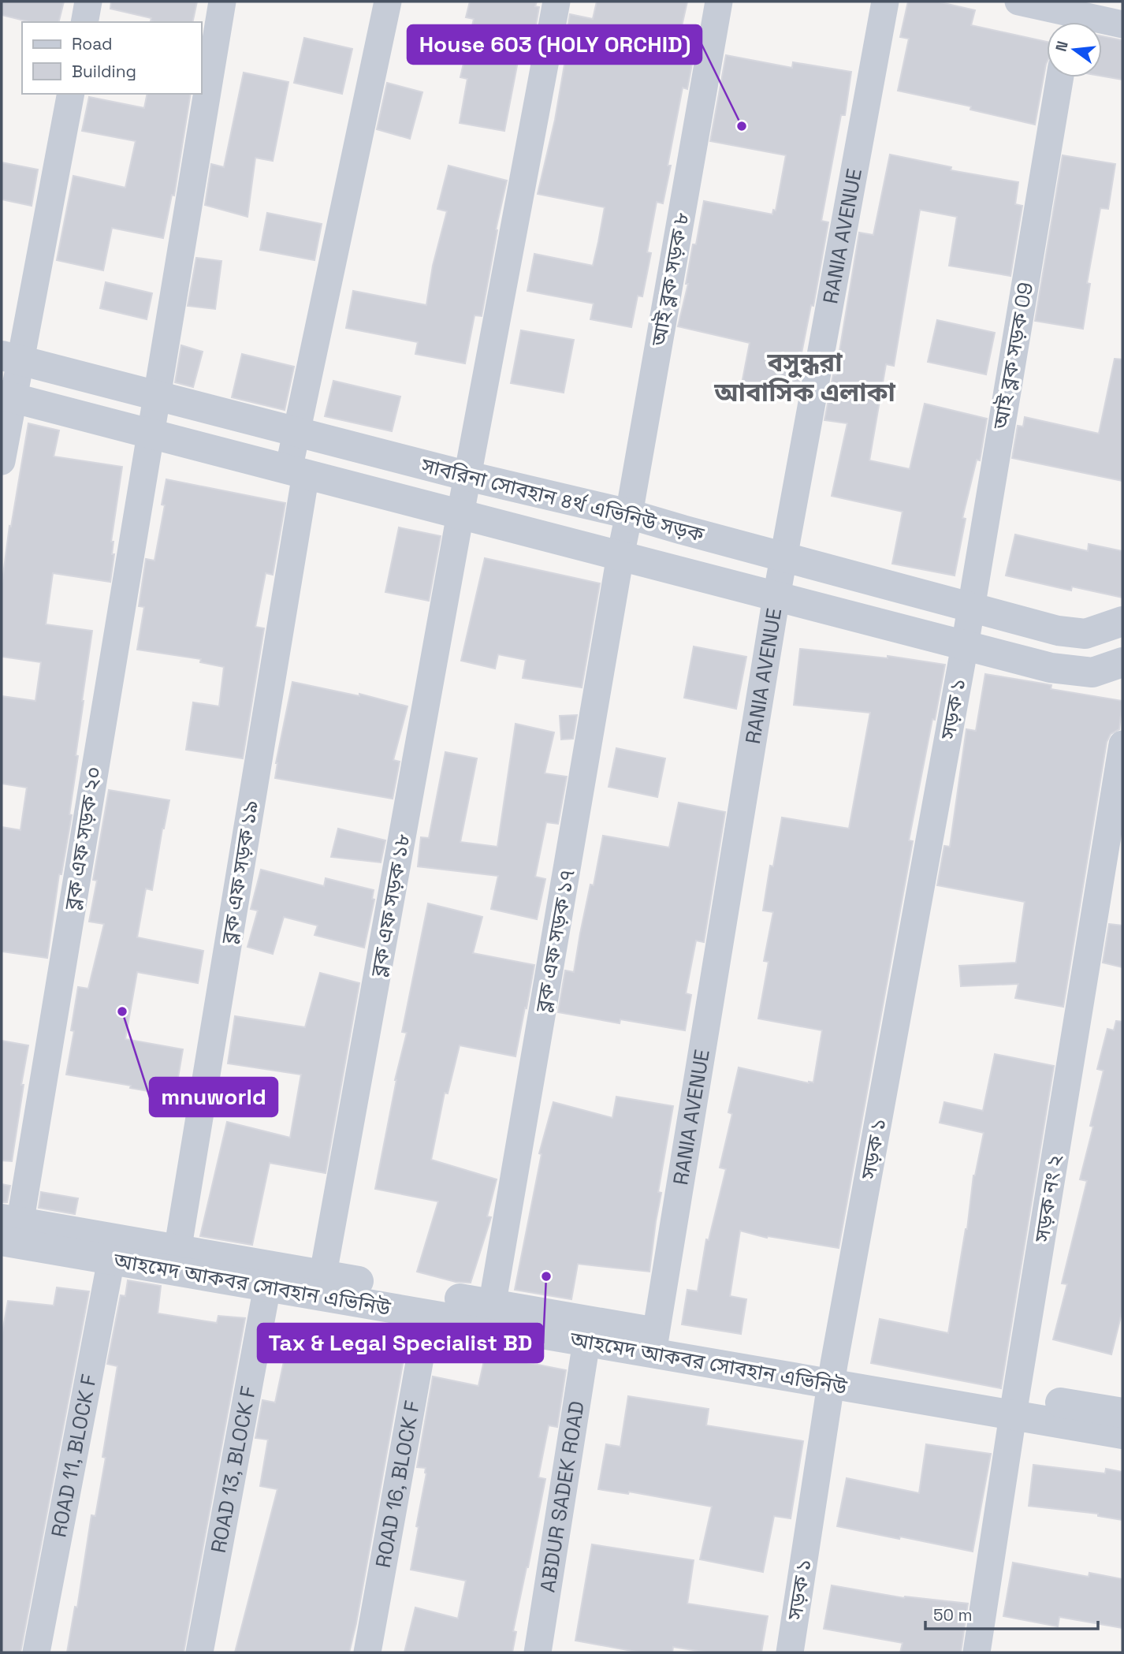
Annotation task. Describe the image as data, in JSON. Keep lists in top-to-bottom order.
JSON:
{
  "streets": {
    "street": [
      "RANIA AVENUE",
      "আই ব্লক সড়ক ৮",
      "আই ব্লক সড়ক 09",
      "সাবরিনা সোবহান ৪র্থ এভিনিউ সড়ক",
      "সড়ক ১",
      "ব্লক এফ সড়ক ২০",
      "ব্লক এফ সড়ক ১৯",
      "ব্লক এফ সড়ক ১৮",
      "ব্লক এফ সড়ক ১৭",
      "সড়ক নং ২",
      "আহমেদ আকবর সোবহান এভিনিউ",
      "ROAD 11, BLOCK F",
      "ROAD 13, BLOCK F",
      "ROAD 16, BLOCK F",
      "ABDUR SADEK ROAD"
    ]
  },
  "crossings": [
    ["RANIA AVENUE", "সাবরিনা সোবহান ৪র্থ এভিনিউ সড়ক"],
    ["RANIA AVENUE", "আহমেদ আকবর সোবহান এভিনিউ"],
    ["আই ব্লক সড়ক ৮", "সাবরিনা সোবহান ৪র্থ এভিনিউ সড়ক"],
    ["আই ব্লক সড়ক ৮", "ব্লক এফ সড়ক ১৭"],
    ["আই ব্লক সড়ক 09", "সাবরিনা সোবহান ৪র্থ এভিনিউ সড়ক"],
    ["আই ব্লক সড়ক 09", "সড়ক ১"],
    ["সাবরিনা সোবহান ৪র্থ এভিনিউ সড়ক", "সড়ক ১"],
    ["সাবরিনা সোবহান ৪র্থ এভিনিউ সড়ক", "ব্লক এফ সড়ক ২০"],
    ["সাবরিনা সোবহান ৪র্থ এভিনিউ সড়ক", "ব্লক এফ সড়ক ১৯"],
    ["সাবরিনা সোবহান ৪র্থ এভিনিউ সড়ক", "ব্লক এফ সড়ক ১৮"],
    ["সাবরিনা সোবহান ৪র্থ এভিনিউ সড়ক", "ব্লক এফ সড়ক ১৭"],
    ["সড়ক ১", "আহমেদ আকবর সোবহান এভিনিউ"],
    ["ব্লক এফ সড়ক ২০", "আহমেদ আকবর সোবহান এভিনিউ"],
    ["ব্লক এফ সড়ক ১৯", "আহমেদ আকবর সোবহান এভিনিউ"],
    ["ব্লক এফ সড়ক ১৮", "আহমেদ আকবর সোবহান এভিনিউ"],
    ["ব্লক এফ সড়ক ১৭", "আহমেদ আকবর সোবহান এভিনিউ"],
    ["সড়ক নং ২", "আহমেদ আকবর সোবহান এভিনিউ"],
    ["আহমেদ আকবর সোবহান এভিনিউ", "ROAD 11, BLOCK F"],
    ["আহমেদ আকবর সোবহান এভিনিউ", "ROAD 13, BLOCK F"],
    ["আহমেদ আকবর সোবহান এভিনিউ", "ROAD 16, BLOCK F"],
    ["আহমেদ আকবর সোবহান এভিনিউ", "ABDUR SADEK ROAD"]
  ],
  "districts": ["বসুন্ধরা আবাসিক এলাকা"],
  "places": ["House 603 (HOLY ORCHID)", "mnuworld", "Tax & Legal Specialist BD"],
  "legend": ["Road", "Building"],
  "scale_bar": "50 m",
  "north": "left"
}
